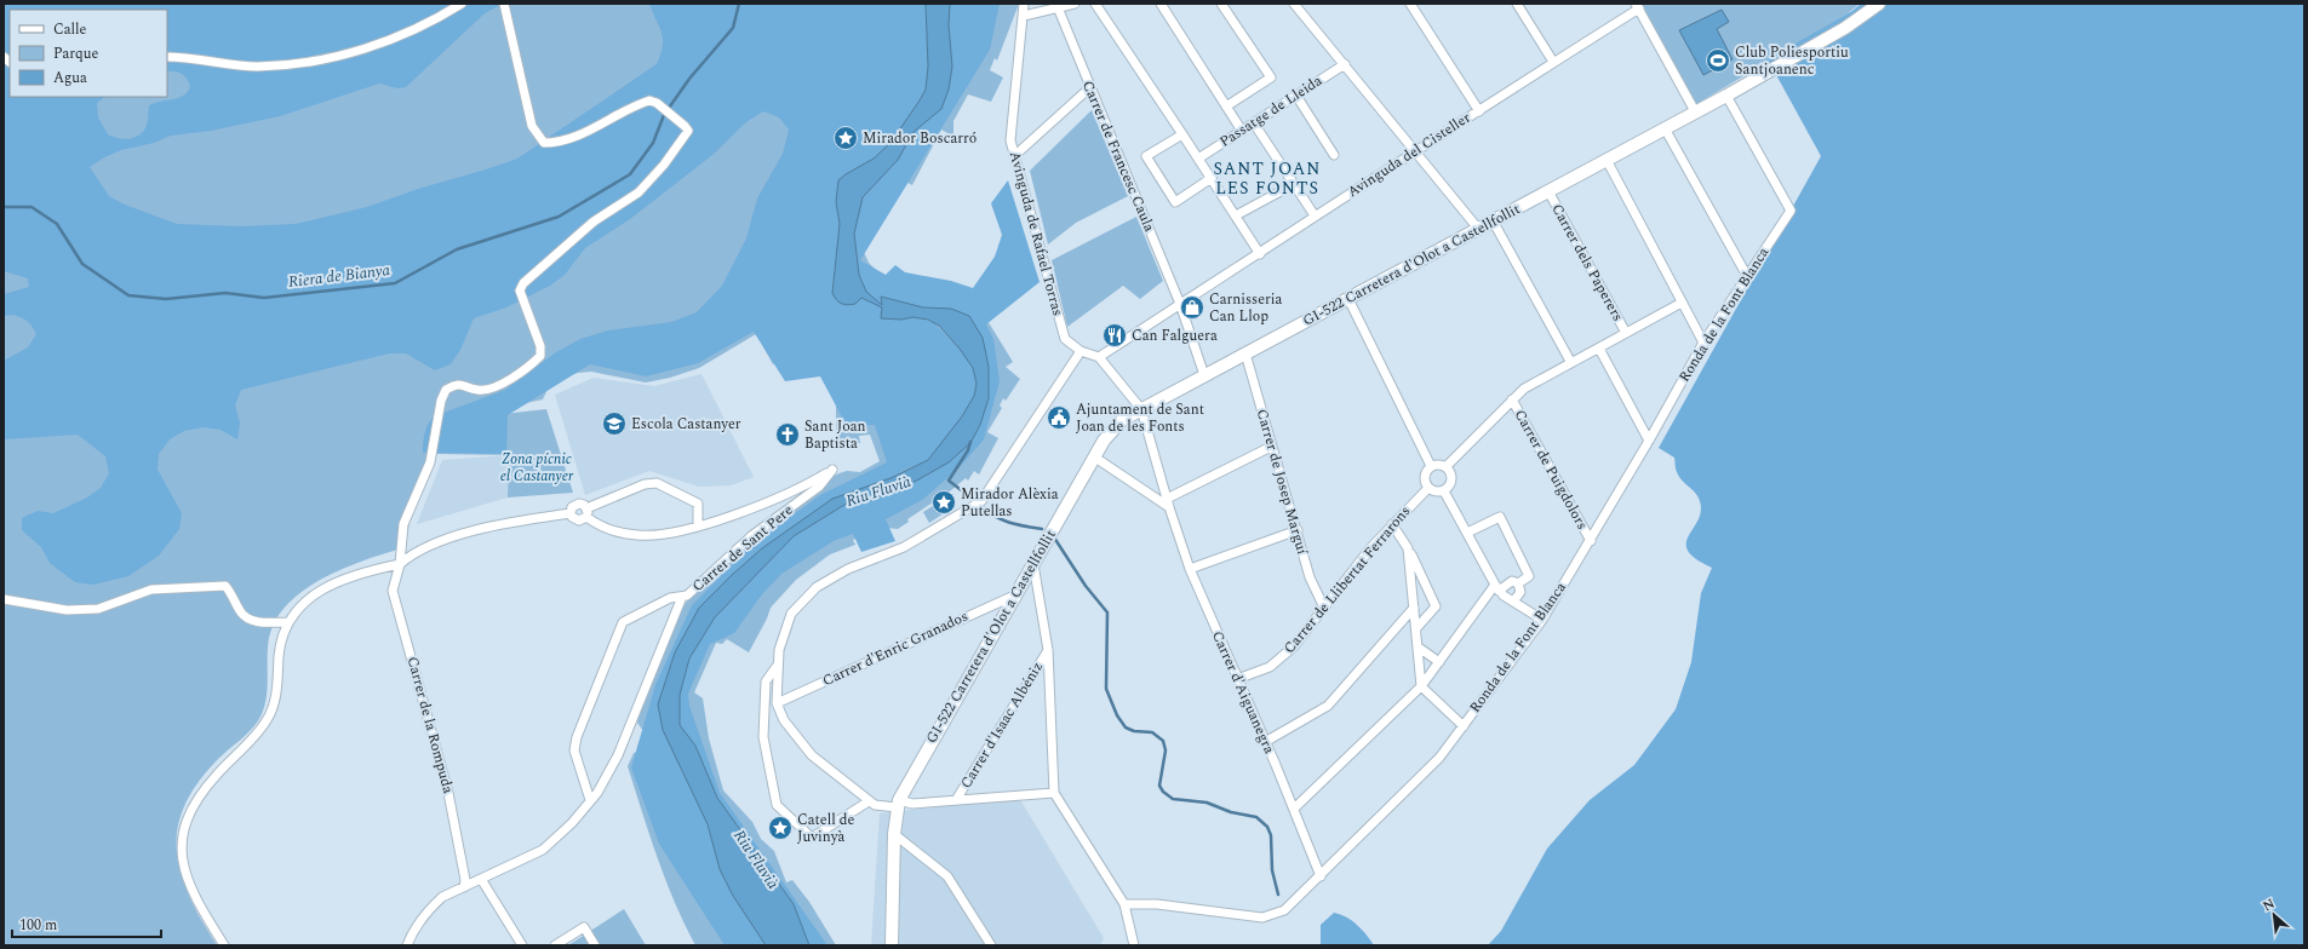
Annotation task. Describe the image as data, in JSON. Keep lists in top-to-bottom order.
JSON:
{
  "streets": {
    "street": [
      "Passatge de Lleida",
      "Avinguda del Cisteller",
      "Carrer de Francesc Caula",
      "Avinguda de Rafael Torras",
      "Carrer dels Paperers",
      "GI-522 Carretera d'Olot a Castellfollit",
      "Ronda de la Font Blanca",
      "Carrer de Puigdolors",
      "Carrer de Josep Marguí",
      "Carrer de Sant Pere",
      "Carrer de Llibertat Ferrarons",
      "Carrer d'Enric Granados",
      "Carrer d'Aiguanegra",
      "Carrer de la Rompuda",
      "Carrer d'Isaac Albéniz"
    ]
  },
  "crossings": [
    ["Avinguda del Cisteller", "Carrer de Francesc Caula"],
    ["Avinguda del Cisteller", "Avinguda de Rafael Torras"],
    ["Carrer de Francesc Caula", "GI-522 Carretera d'Olot a Castellfollit"],
    ["Carrer dels Paperers", "GI-522 Carretera d'Olot a Castellfollit"],
    ["GI-522 Carretera d'Olot a Castellfollit", "Ronda de la Font Blanca"],
    ["GI-522 Carretera d'Olot a Castellfollit", "Carrer de Josep Marguí"],
    ["GI-522 Carretera d'Olot a Castellfollit", "Carrer d'Enric Granados"],
    ["GI-522 Carretera d'Olot a Castellfollit", "Carrer d'Aiguanegra"],
    ["Ronda de la Font Blanca", "Carrer de Puigdolors"],
    ["Ronda de la Font Blanca", "Carrer d'Aiguanegra"],
    ["Carrer de Josep Marguí", "Carrer de Llibertat Ferrarons"],
    ["Carrer de Llibertat Ferrarons", "Carrer d'Aiguanegra"]
  ],
  "districts": ["SANT JOAN LES FONTS"],
  "water": ["Riera de Bianya", "Riu Fluvià"],
  "parks": ["Zona pícnic el Castanyer"],
  "places": {
    "sports": ["Club Poliesportiu Santjoanenc"],
    "place": ["Mirador Boscarró", "Mirador Alèxia Putellas", "Catell de Juvinyà"],
    "shop": ["Carnisseria Can Llop"],
    "restaurant": ["Can Falguera"],
    "public building": ["Ajuntament de Sant Joan de les Fonts"],
    "school or university": ["Escola Castanyer"],
    "church": ["Sant Joan Baptista"]
  },
  "legend": ["Calle", "Parque", "Agua"],
  "scale_bar": "100 m",
  "north": "top left"
}
